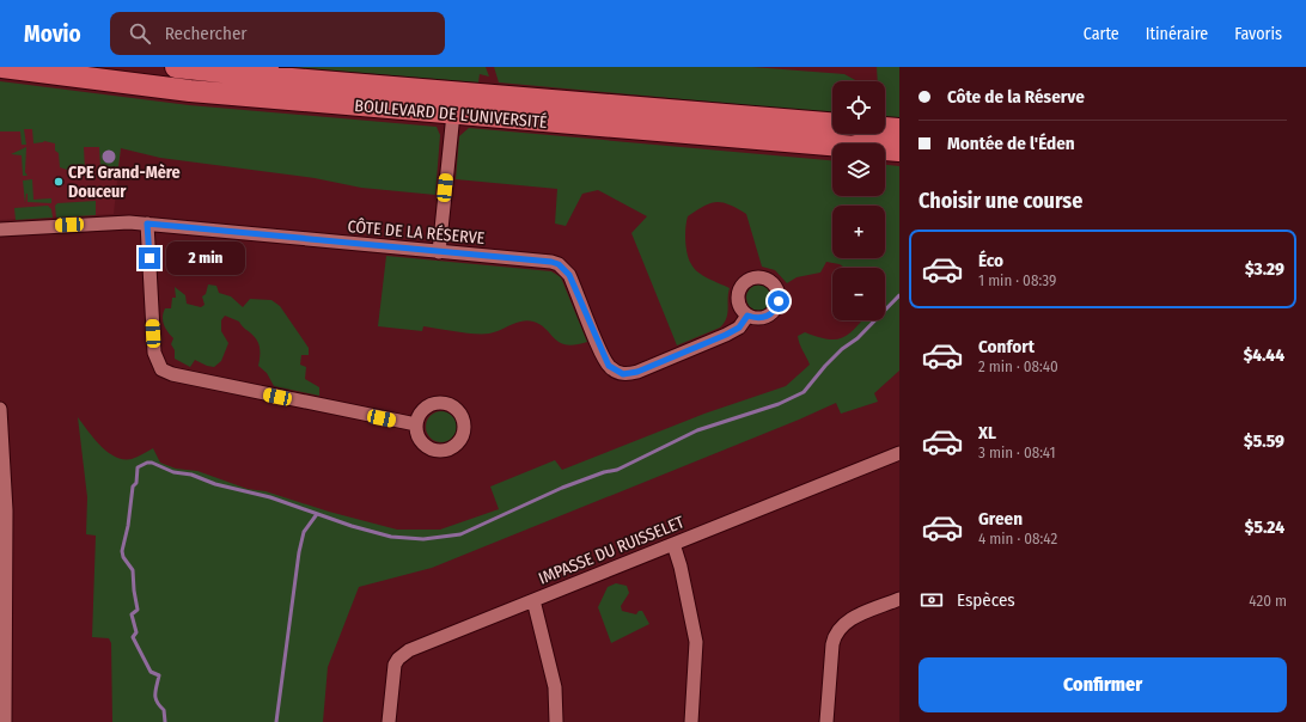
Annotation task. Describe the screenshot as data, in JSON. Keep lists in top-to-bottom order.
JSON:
{
  "streets": {
    "main road": ["BOULEVARD DE L'UNIVERSITÉ"],
    "street": ["CÔTE DE LA RÉSERVE", "IMPASSE DU RUISSELET"]
  },
  "places": ["CPE Grand-Mère Douceur"],
  "page": {
    "header": "Movio",
    "search": "Rechercher",
    "nav": ["Carte", "Itinéraire", "Favoris"],
    "banner": ["Côte de la Réserve", "Montée de l'Éden"],
    "map_buttons": ["+", "−"],
    "heading": "Choisir une course",
    "list": [
      {
        "name": "Éco",
        "note": "1 min · 08:39",
        "value": "$3.29"
      },
      {
        "name": "Confort",
        "note": "2 min · 08:40",
        "value": "$4.44"
      },
      {
        "name": "XL",
        "note": "3 min · 08:41",
        "value": "$5.59"
      },
      {
        "name": "Green",
        "note": "4 min · 08:42",
        "value": "$5.24"
      }
    ],
    "bubble": "2 min",
    "pay": ["Espèces", "420 m"],
    "buttons": "Confirmer"
  }
}
